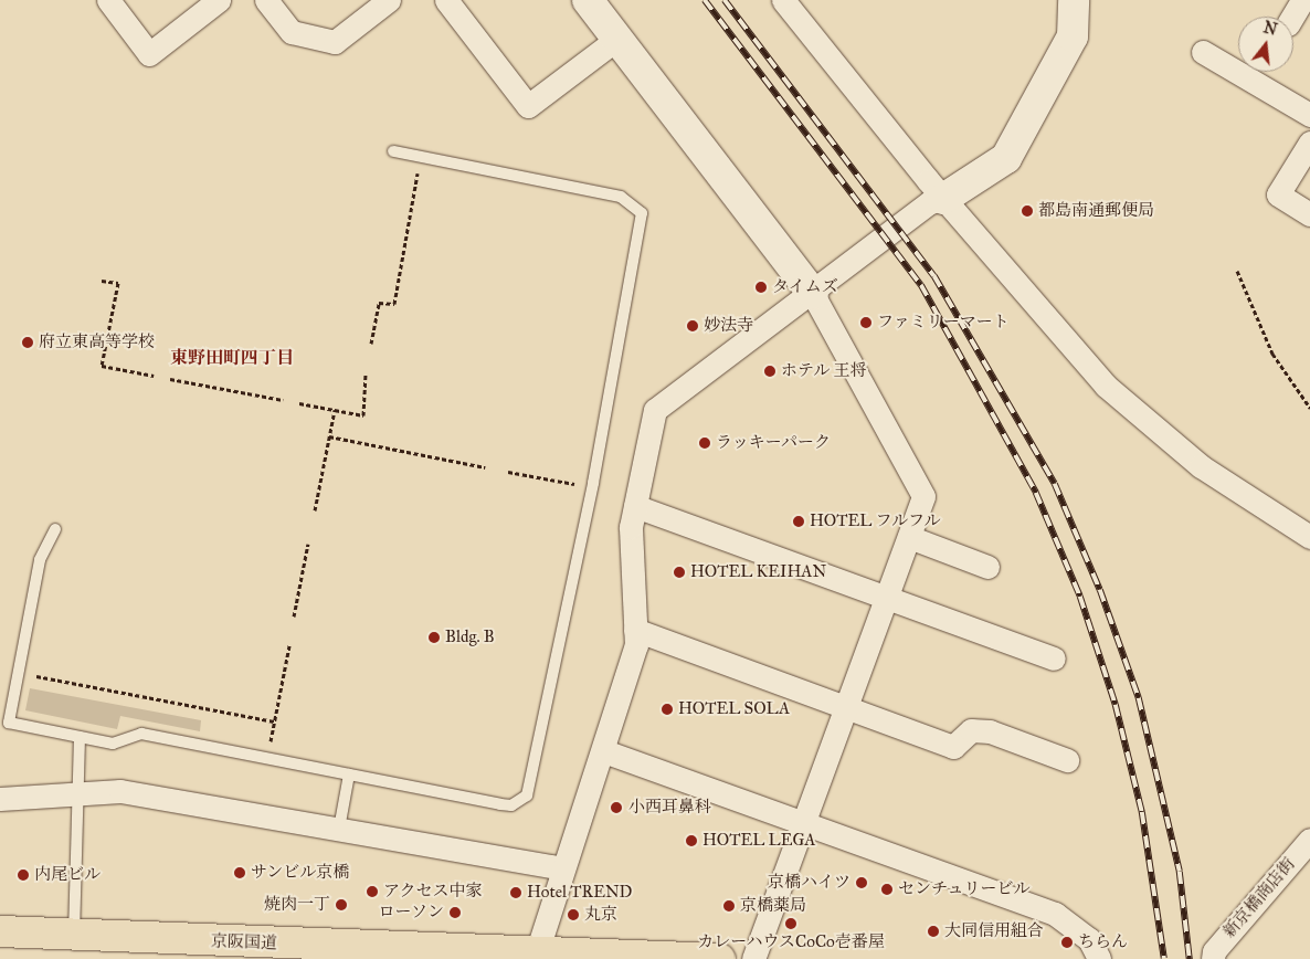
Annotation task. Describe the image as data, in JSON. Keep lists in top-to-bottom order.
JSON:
{
  "streets": {
    "highway": ["京阪国道"],
    "street": ["新京橋商店街"]
  },
  "districts": ["東野田町四丁目"],
  "places": [
    "都島南通郵便局",
    "タイムズ",
    "ファミリーマート",
    "妙法寺",
    "府立東高等学校",
    "ホテル 王将",
    "ラッキーパーク",
    "HOTEL フルフル",
    "HOTEL KEIHAN",
    "Bldg. B",
    "HOTEL SOLA",
    "小西耳鼻科",
    "HOTEL LEGA",
    "サンビル京橋",
    "内尾ビル",
    "京橋ハイツ",
    "センチュリービル",
    "アクセス中家",
    "Hotel TREND",
    "焼肉一丁",
    "京橋薬局",
    "ローソン",
    "丸京",
    "カレーハウスCoCo壱番屋",
    "大同信用組合",
    "ちらん"
  ],
  "north": "top"
}
